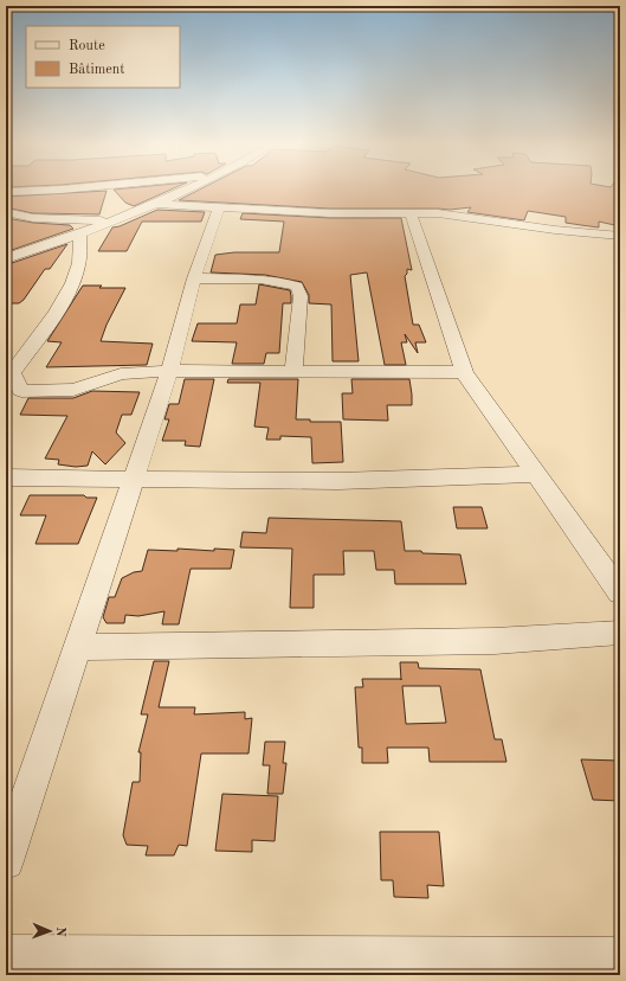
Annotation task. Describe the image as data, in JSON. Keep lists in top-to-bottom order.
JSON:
{
  "legend": ["Route", "Bâtiment"],
  "north": "right"
}
